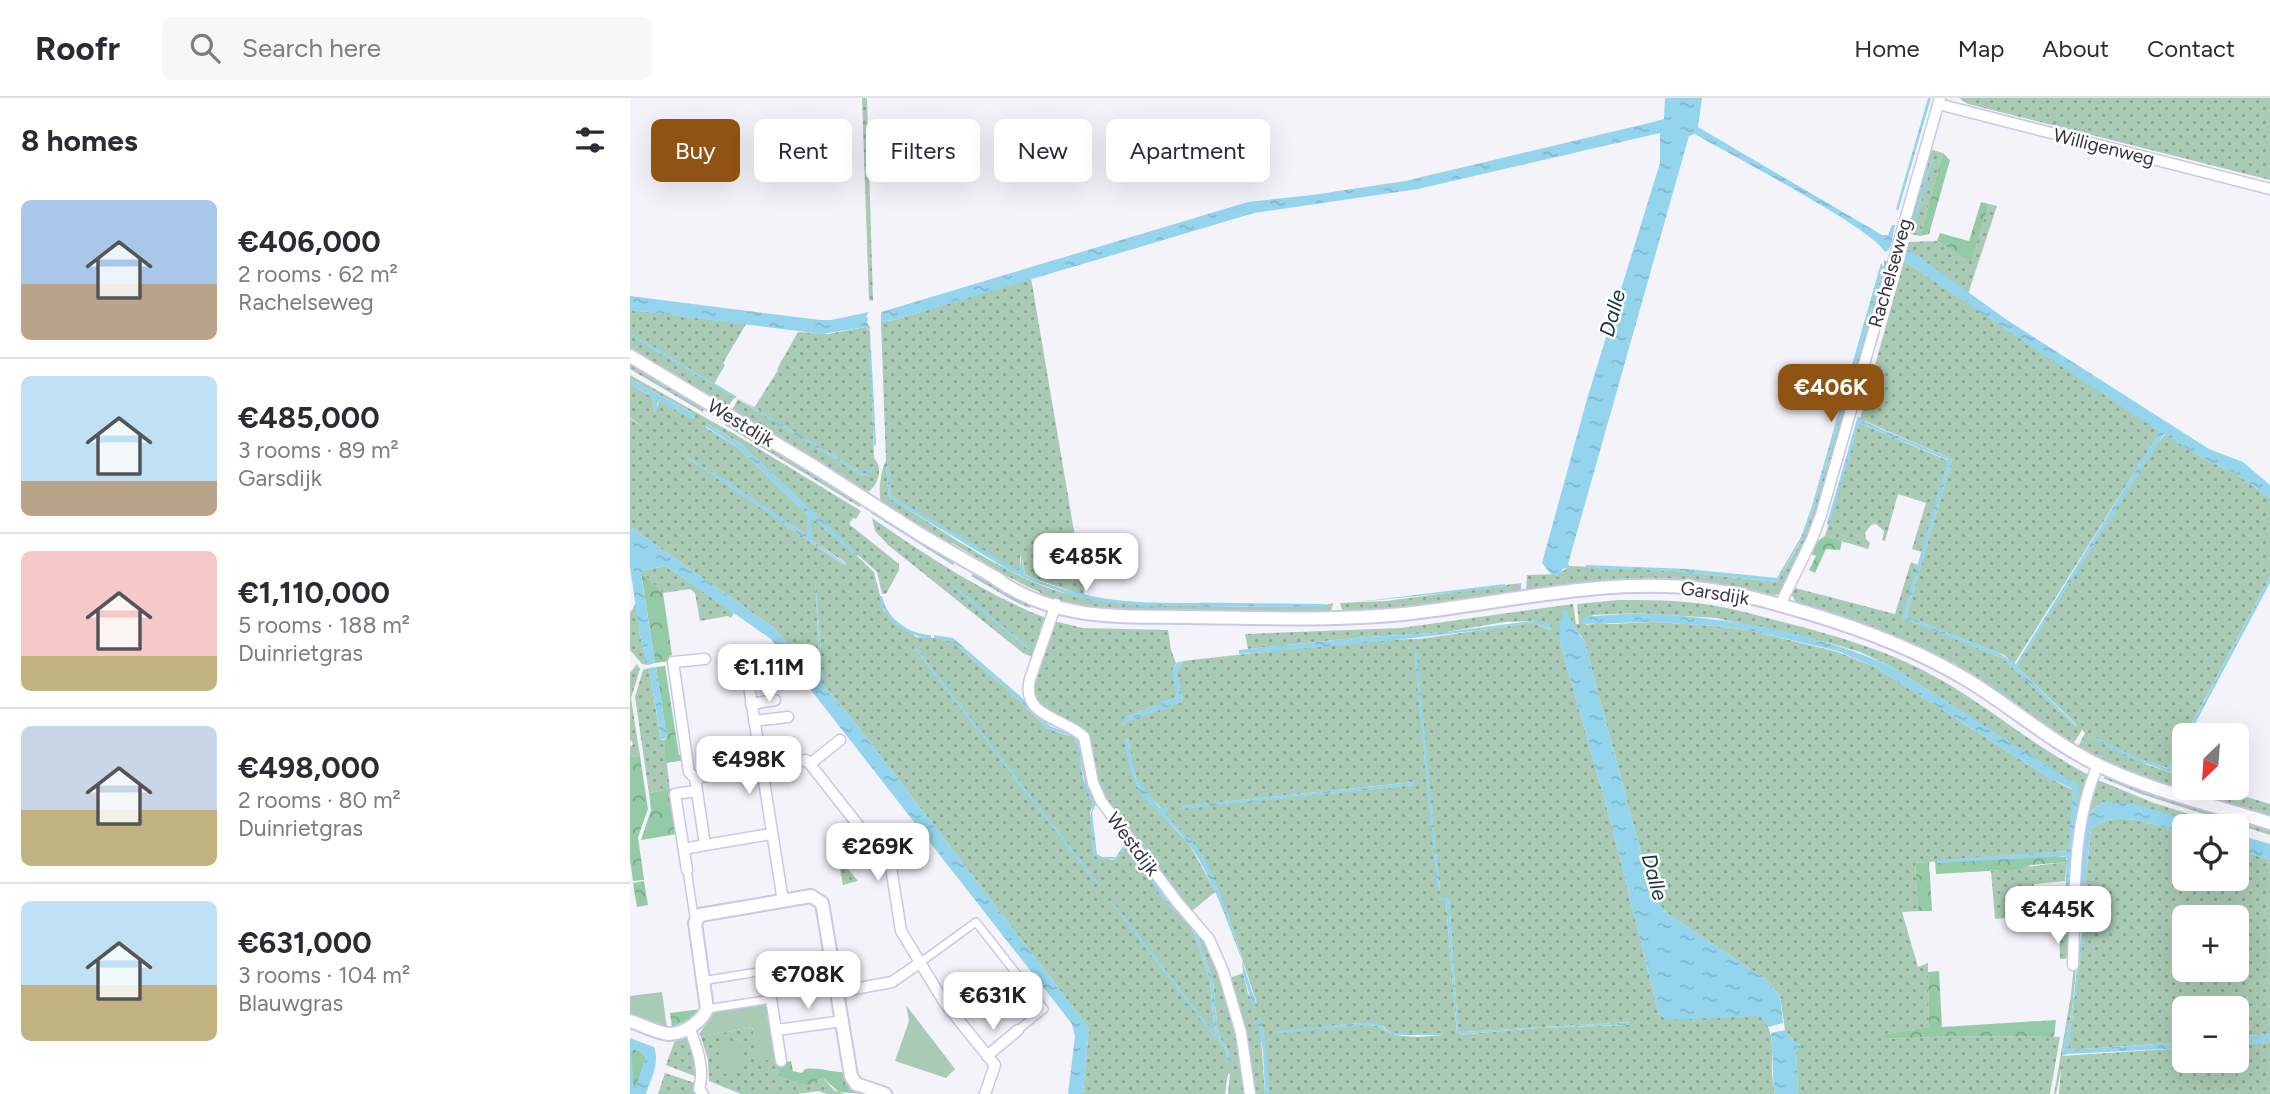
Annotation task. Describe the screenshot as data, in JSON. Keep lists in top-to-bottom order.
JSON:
{
  "streets": {
    "main road": ["Westdijk", "Garsdijk"],
    "street": ["Willigenweg", "Rachelseweg"]
  },
  "crossings": [
    ["Willigenweg", "Rachelseweg"],
    ["Rachelseweg", "Garsdijk"],
    ["Westdijk", "Garsdijk"]
  ],
  "water": ["Dalle"],
  "north": "bottom left",
  "page": {
    "header": "Roofr",
    "search": "Search here",
    "nav": [
      "Home",
      "Map",
      "About",
      "Contact"
    ],
    "heading": "8 homes",
    "chip": [
      "Buy",
      "Rent",
      "Filters",
      "New",
      "Apartment"
    ],
    "list": [
      {
        "name": "€406,000",
        "note": "2 rooms · 62 m² · Rachelseweg"
      },
      {
        "name": "€485,000",
        "note": "3 rooms · 89 m² · Garsdijk"
      },
      {
        "name": "€1,110,000",
        "note": "5 rooms · 188 m² · Duinrietgras"
      },
      {
        "name": "€498,000",
        "note": "2 rooms · 80 m² · Duinrietgras"
      },
      {
        "name": "€631,000",
        "note": "3 rooms · 104 m² · Blauwgras"
      }
    ],
    "price": [
      "€406K",
      "€485K",
      "€1.11M",
      "€498K",
      "€269K",
      "€445K",
      "€708K",
      "€631K"
    ],
    "map_buttons": ["+", "−"]
  }
}
